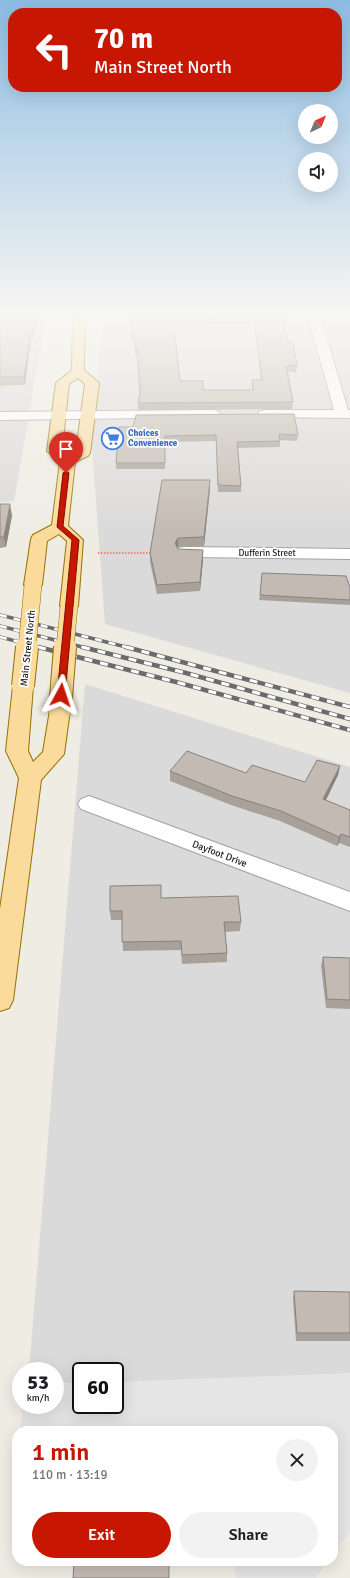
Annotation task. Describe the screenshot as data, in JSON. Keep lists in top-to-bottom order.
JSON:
{
  "streets": {
    "main road": ["Main Street North"],
    "street": ["Dufferin Street", "Dayfoot Drive"]
  },
  "places": {
    "supermarket": ["Choices Convenience"]
  },
  "north": "top right",
  "page": {
    "turn": ["70 m", "Main Street North"],
    "speed": "53 km/h",
    "limit": "60",
    "heading": ["1 min", "110 m · 13:19"],
    "buttons": ["Exit", "Share"]
  }
}
